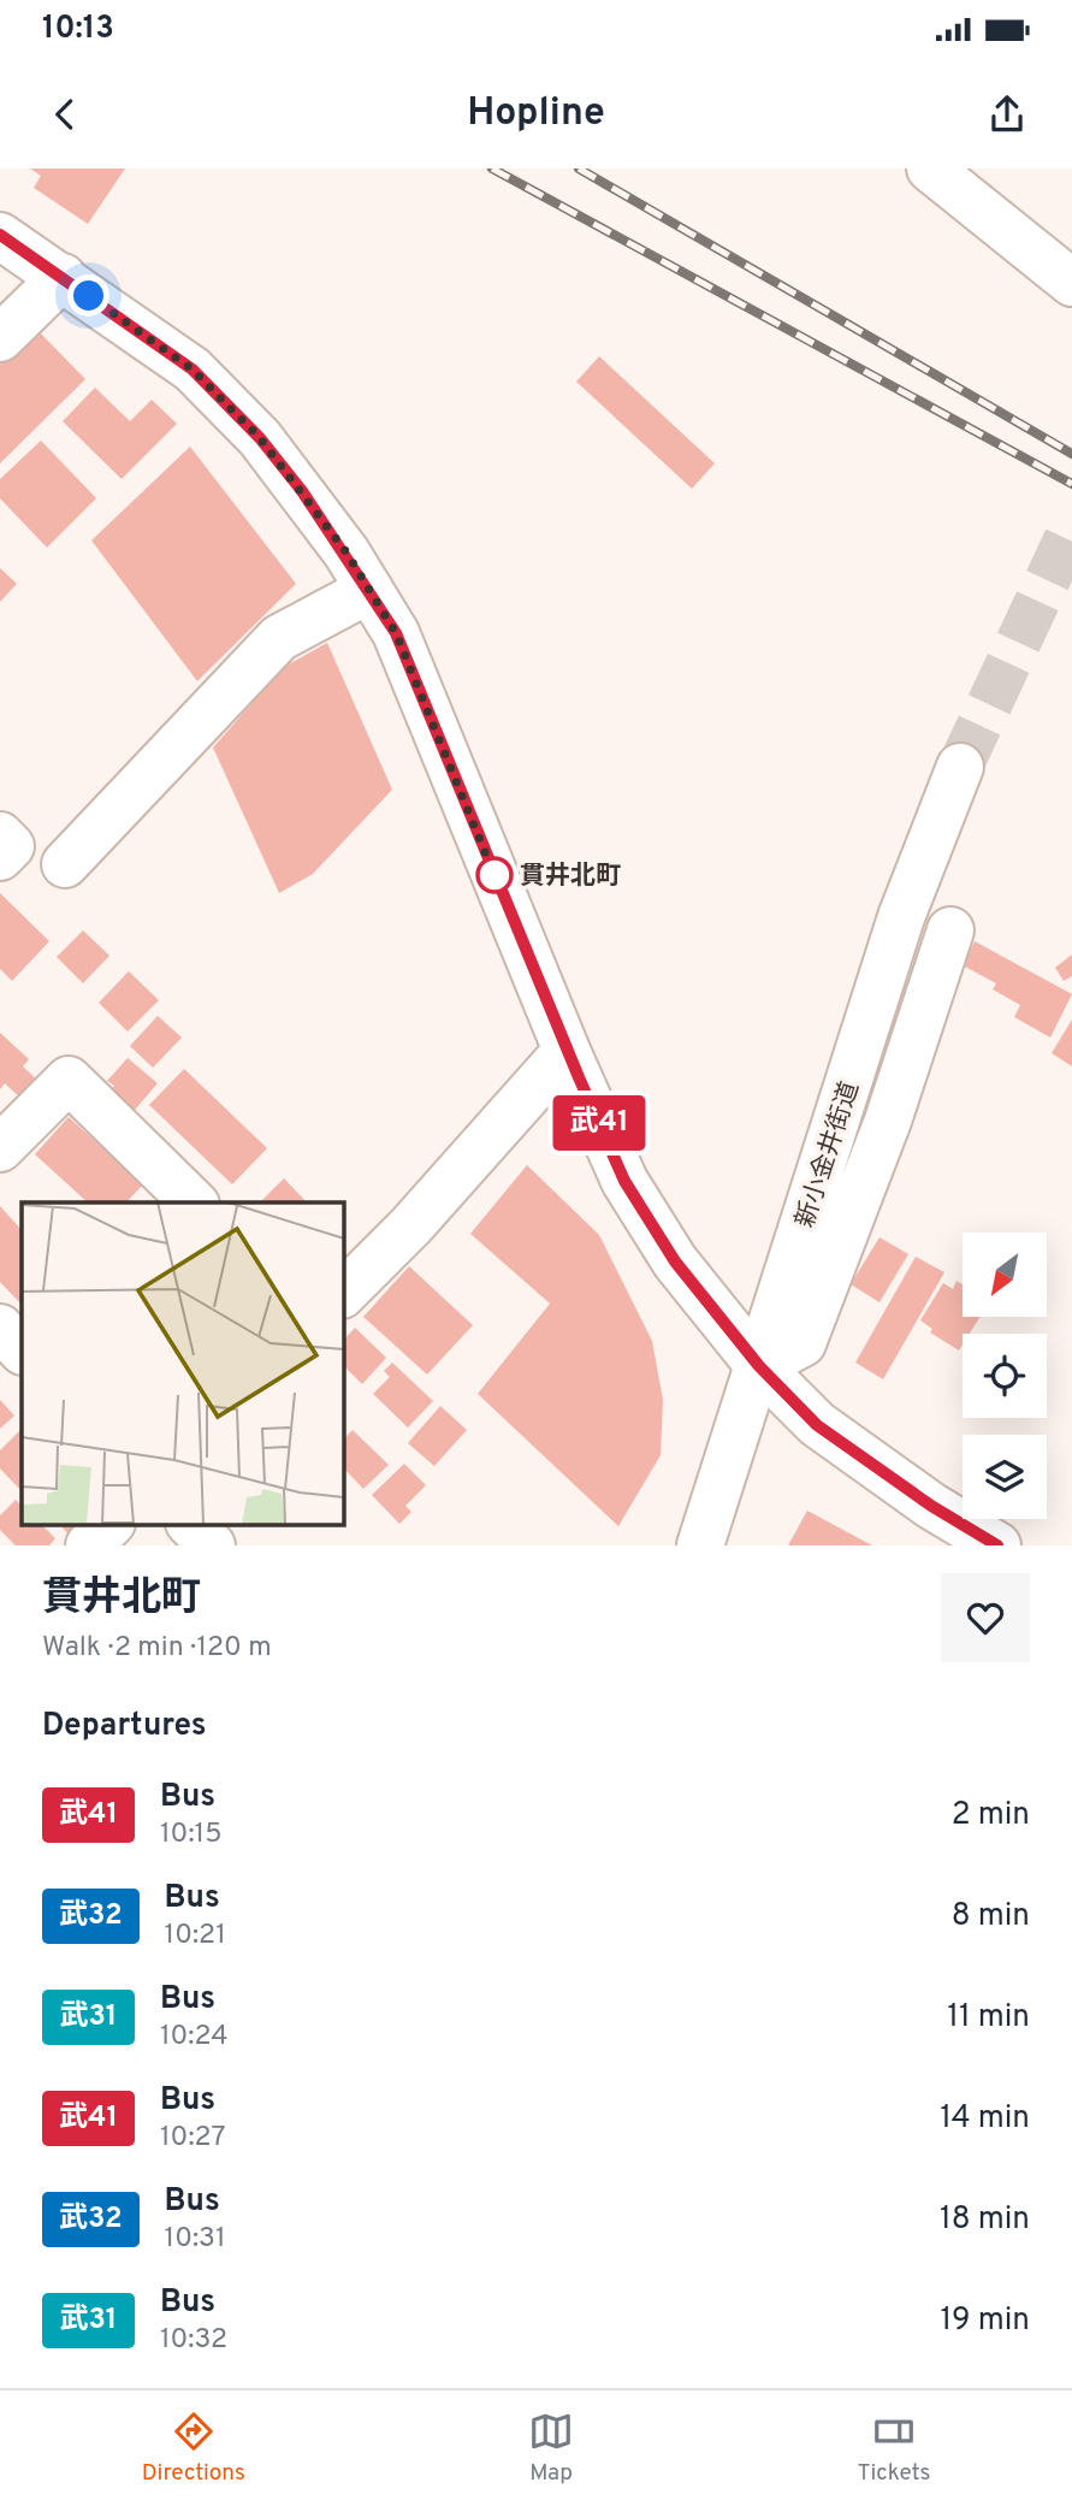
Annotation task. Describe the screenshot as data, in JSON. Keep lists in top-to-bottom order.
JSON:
{
  "streets": {
    "street": ["新小金井街道"]
  },
  "places": ["貫井北町"],
  "lines": ["bus line 武41"],
  "north": "bottom left",
  "page": {
    "status": "10:13",
    "header": "Hopline",
    "on_map": "武41",
    "heading": [
      ["貫井北町", "Walk · 2 min · 120 m"],
      "Departures"
    ],
    "list": [
      {
        "mark": "武41",
        "name": "Bus",
        "note": "10:15",
        "value": "2 min"
      },
      {
        "mark": "武32",
        "name": "Bus",
        "note": "10:21",
        "value": "8 min"
      },
      {
        "mark": "武31",
        "name": "Bus",
        "note": "10:24",
        "value": "11 min"
      },
      {
        "mark": "武41",
        "name": "Bus",
        "note": "10:27",
        "value": "14 min"
      },
      {
        "mark": "武32",
        "name": "Bus",
        "note": "10:31",
        "value": "18 min"
      },
      {
        "mark": "武31",
        "name": "Bus",
        "note": "10:32",
        "value": "19 min"
      }
    ],
    "tabs": ["Directions", "Map", "Tickets"]
  }
}
